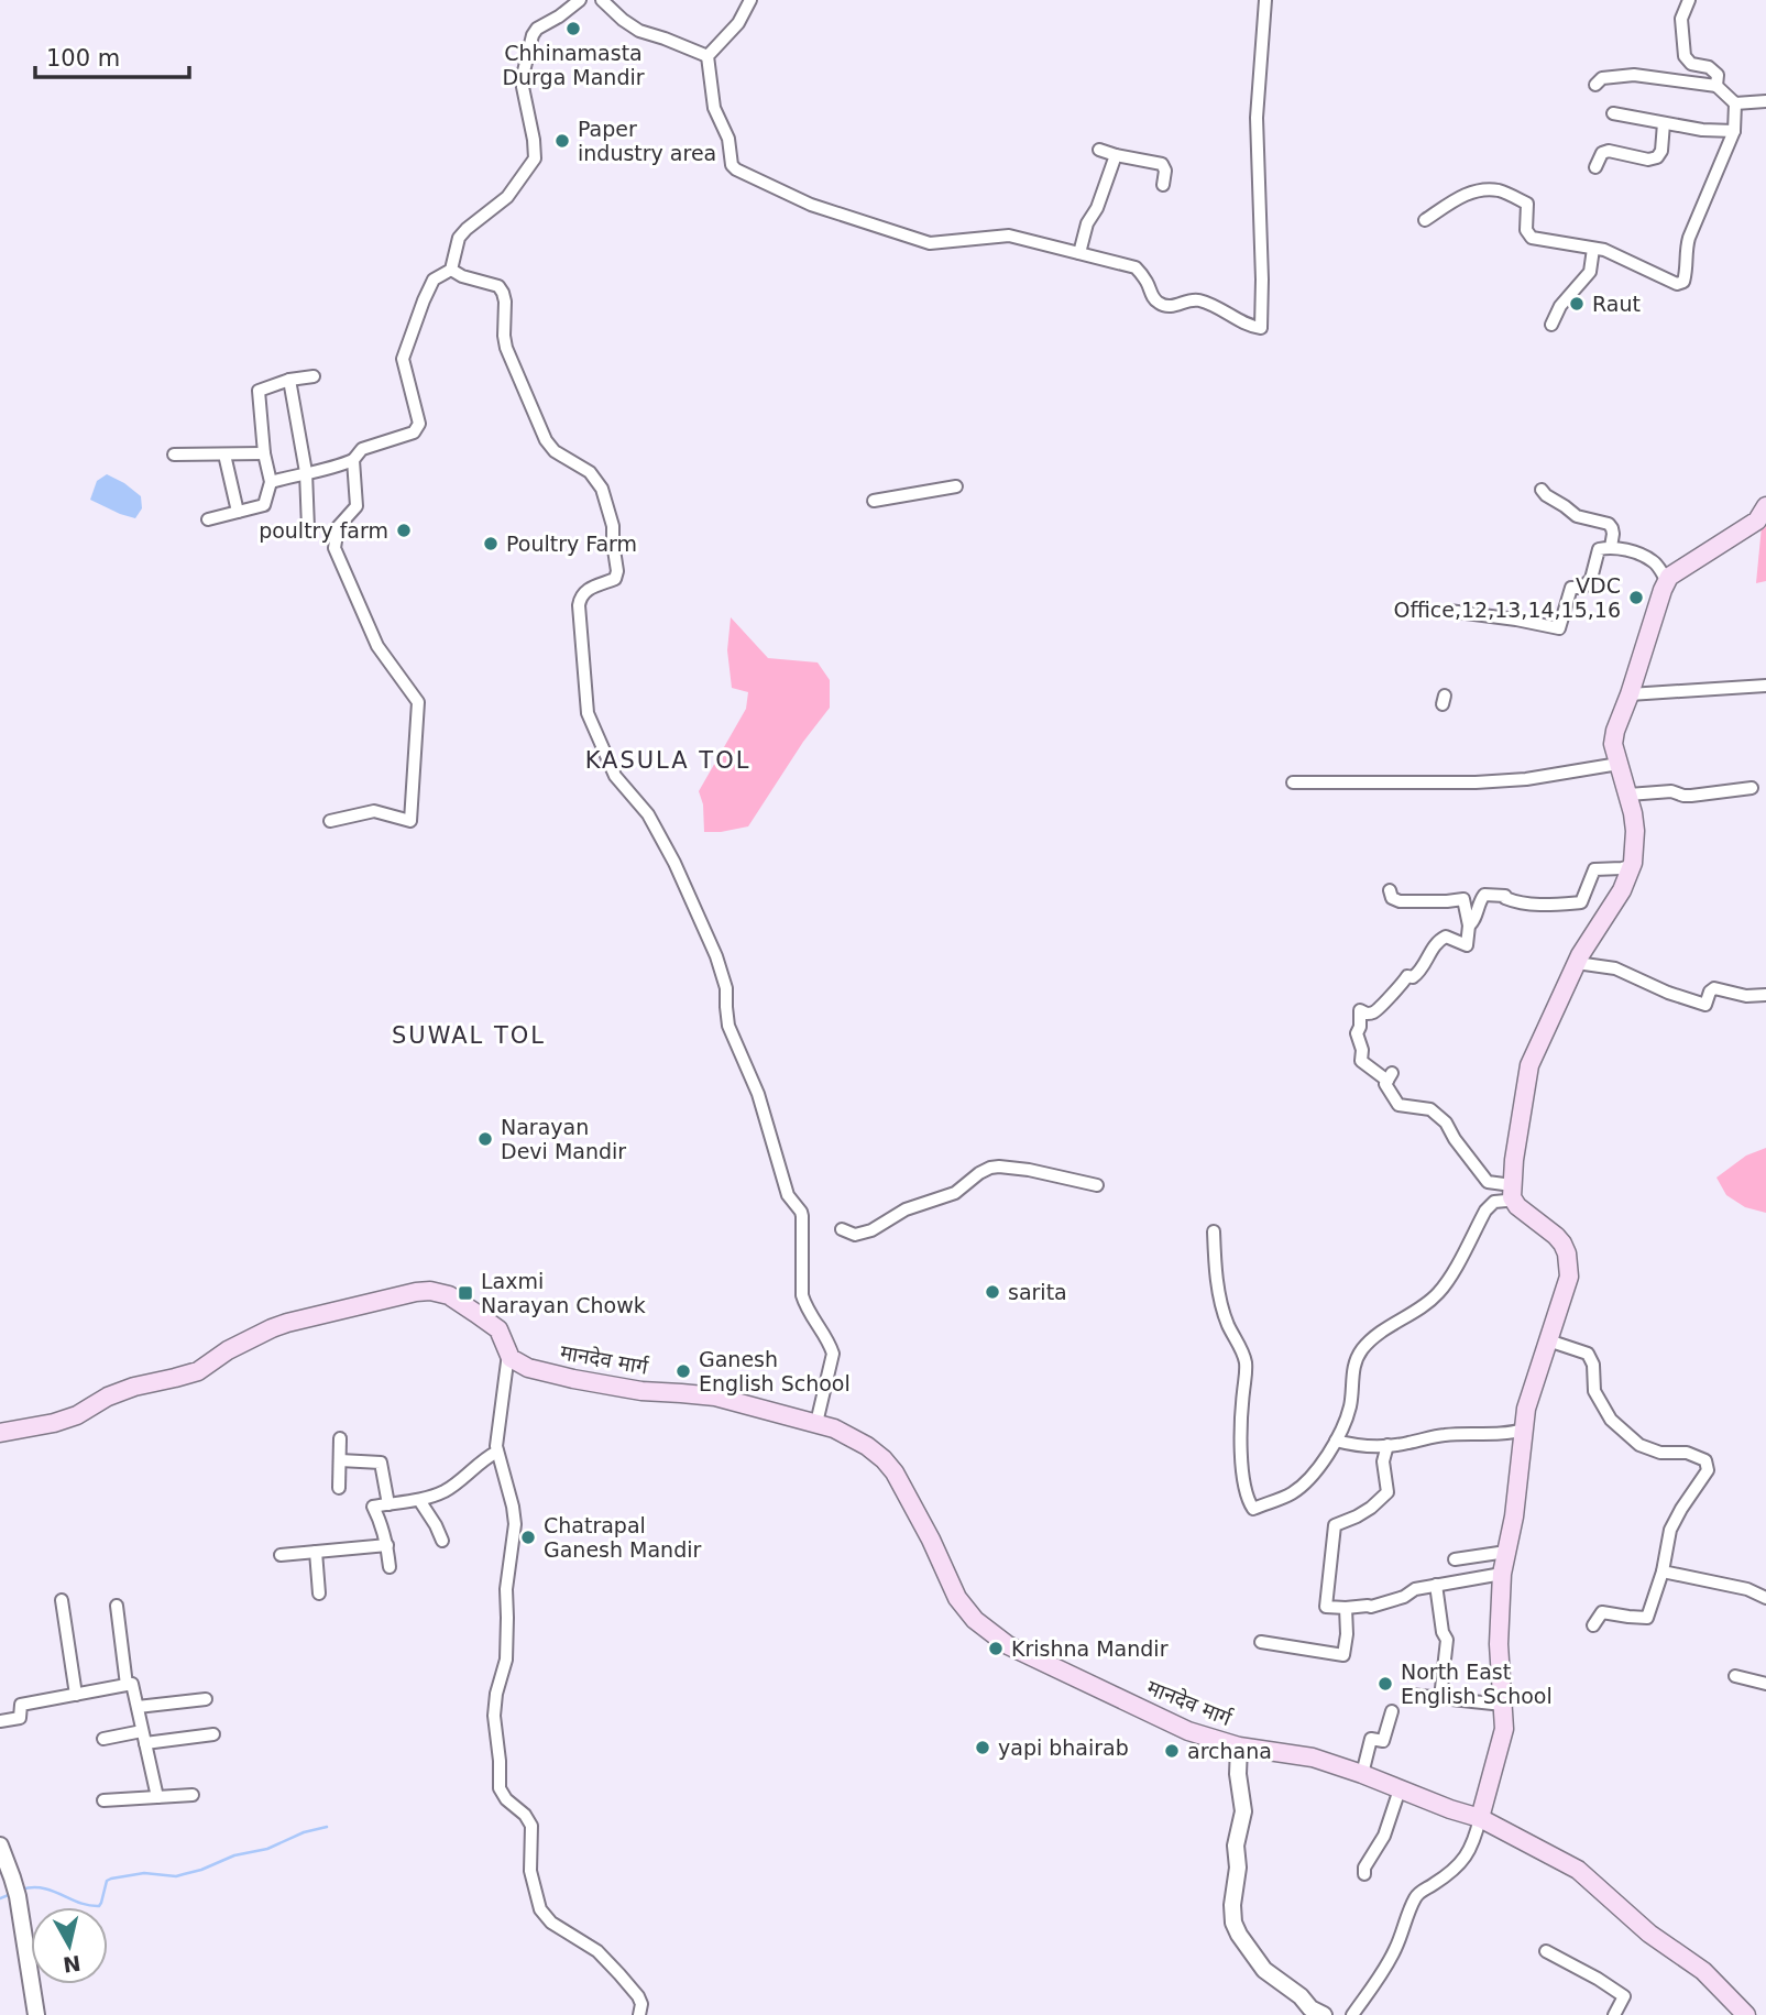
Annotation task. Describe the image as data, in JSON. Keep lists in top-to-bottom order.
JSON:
{
  "streets": {
    "main road": ["मानदेव मार्ग"]
  },
  "districts": ["KASULA TOL", "SUWAL TOL"],
  "places": {
    "other": [
      "Chhinamasta Durga Mandir",
      "Paper industry area",
      "Raut",
      "poultry farm",
      "Poultry Farm",
      "VDC Office,12,13,14,15,16",
      "Narayan Devi Mandir",
      "sarita",
      "Ganesh English School",
      "Chatrapal Ganesh Mandir",
      "Krishna Mandir",
      "North East English School",
      "yapi bhairab",
      "archana"
    ],
    "transit": ["Laxmi Narayan Chowk"]
  },
  "scale_bar": "100 m",
  "north": "bottom"
}
